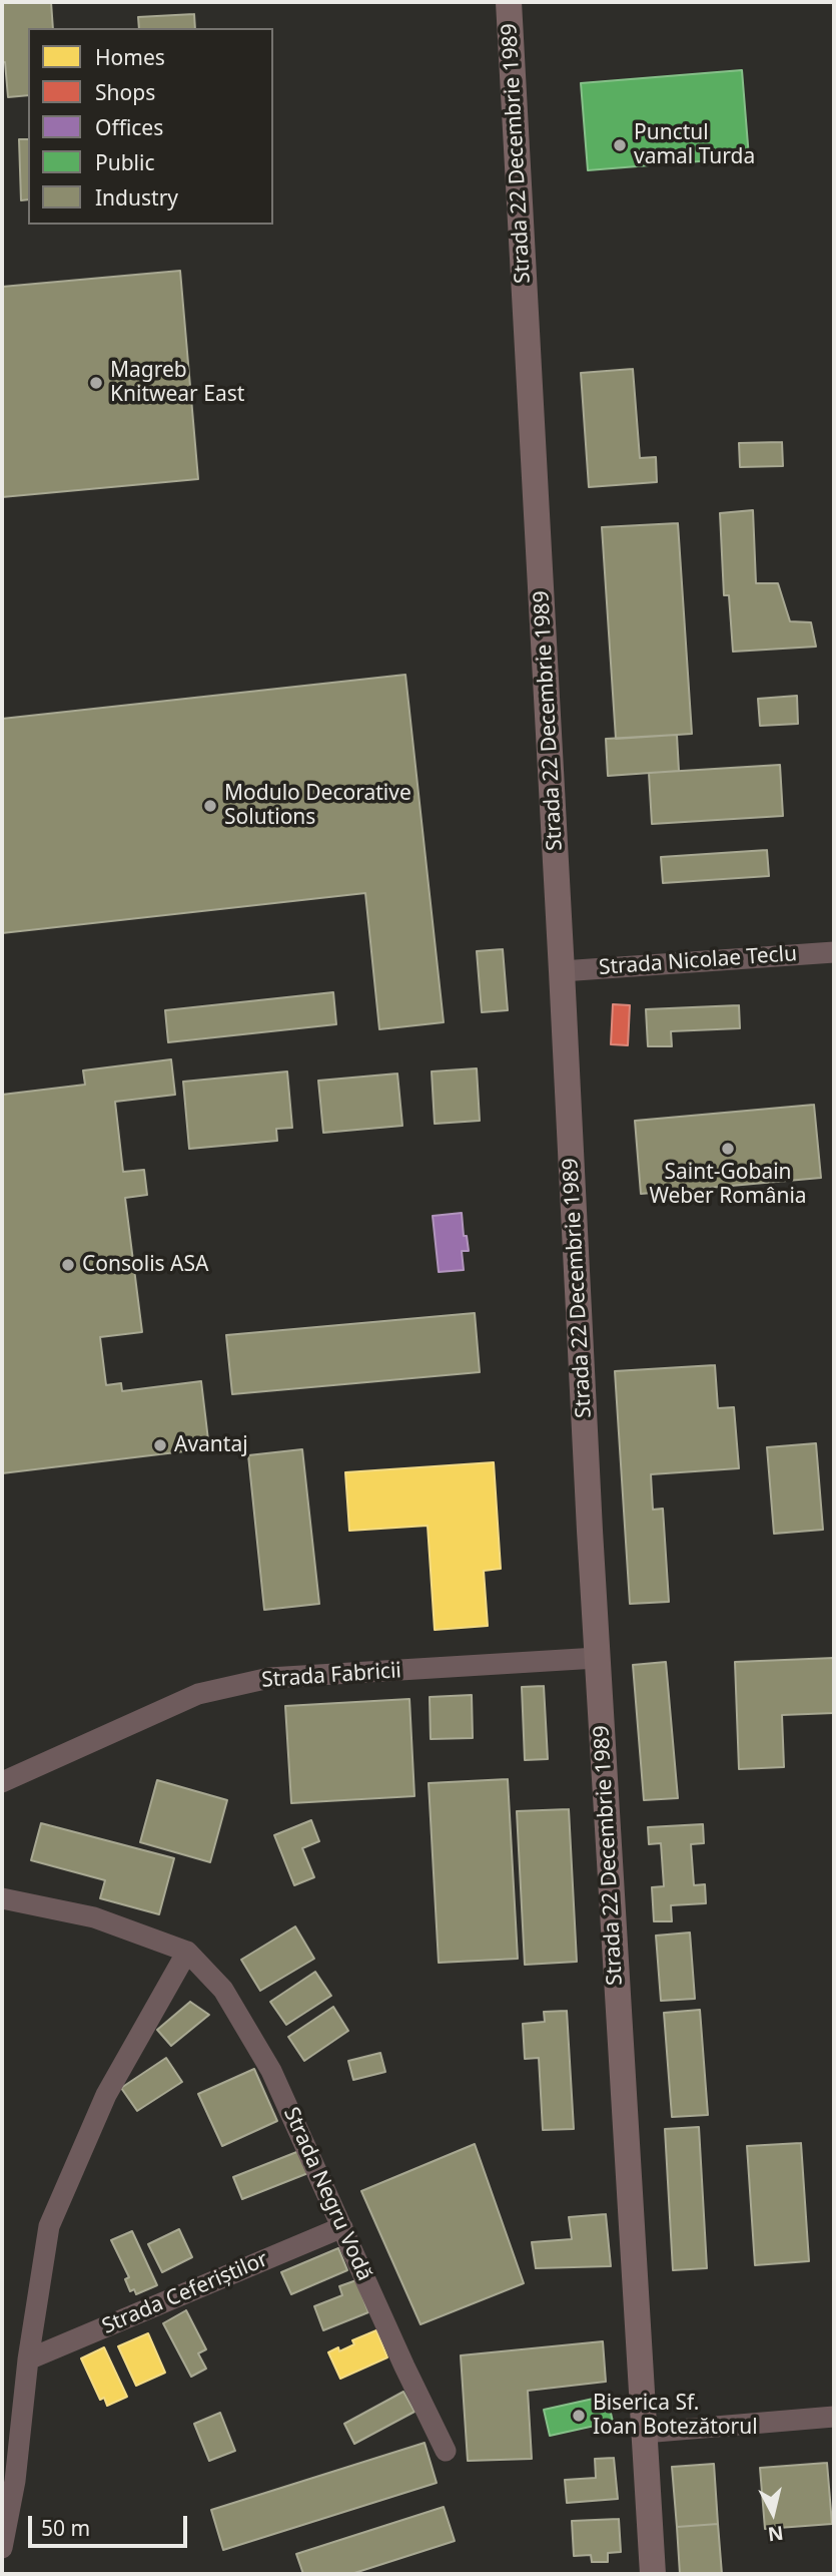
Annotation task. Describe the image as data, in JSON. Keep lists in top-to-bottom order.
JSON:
{
  "streets": {
    "main road": ["Strada 22 Decembrie 1989"],
    "street": [
      "Strada Nicolae Teclu",
      "Strada Fabricii",
      "Strada Negru Vodă",
      "Strada Ceferiștilor"
    ]
  },
  "crossings": [
    ["Strada 22 Decembrie 1989", "Strada Nicolae Teclu"],
    ["Strada 22 Decembrie 1989", "Strada Fabricii"],
    ["Strada Negru Vodă", "Strada Ceferiștilor"]
  ],
  "places": [
    "Punctul vamal Turda",
    "Magreb Knitwear East",
    "Modulo Decorative Solutions",
    "Saint-Gobain Weber România",
    "Consolis ASA",
    "Avantaj",
    "Biserica Sf. Ioan Botezătorul"
  ],
  "legend": [
    "Homes",
    "Shops",
    "Offices",
    "Public",
    "Industry"
  ],
  "scale_bar": "50 m",
  "north": "bottom"
}
